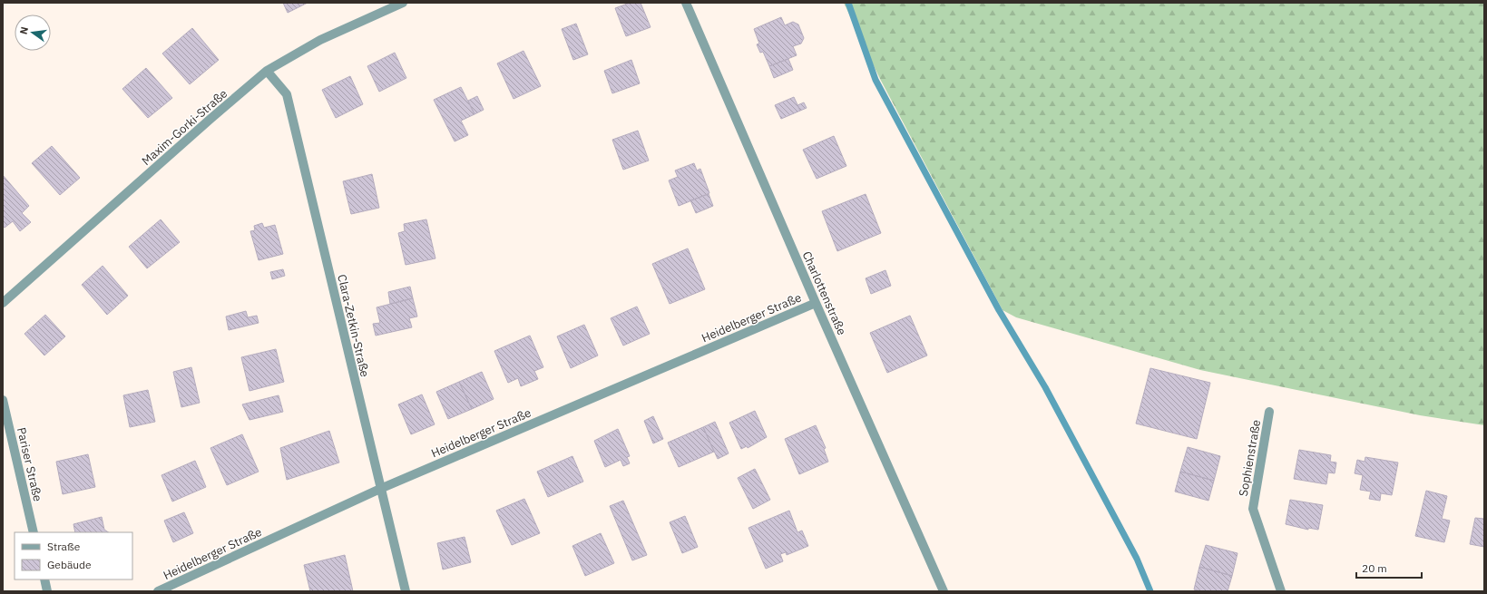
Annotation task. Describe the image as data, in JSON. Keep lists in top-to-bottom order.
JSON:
{
  "streets": {
    "street": [
      "Maxim-Gorki-Straße",
      "Charlottenstraße",
      "Heidelberger Straße",
      "Clara-Zetkin-Straße",
      "Sophienstraße",
      "Pariser Straße"
    ]
  },
  "crossings": [
    ["Maxim-Gorki-Straße", "Clara-Zetkin-Straße"],
    ["Charlottenstraße", "Heidelberger Straße"],
    ["Heidelberger Straße", "Clara-Zetkin-Straße"]
  ],
  "legend": ["Straße", "Gebäude"],
  "scale_bar": "20 m",
  "north": "left"
}
